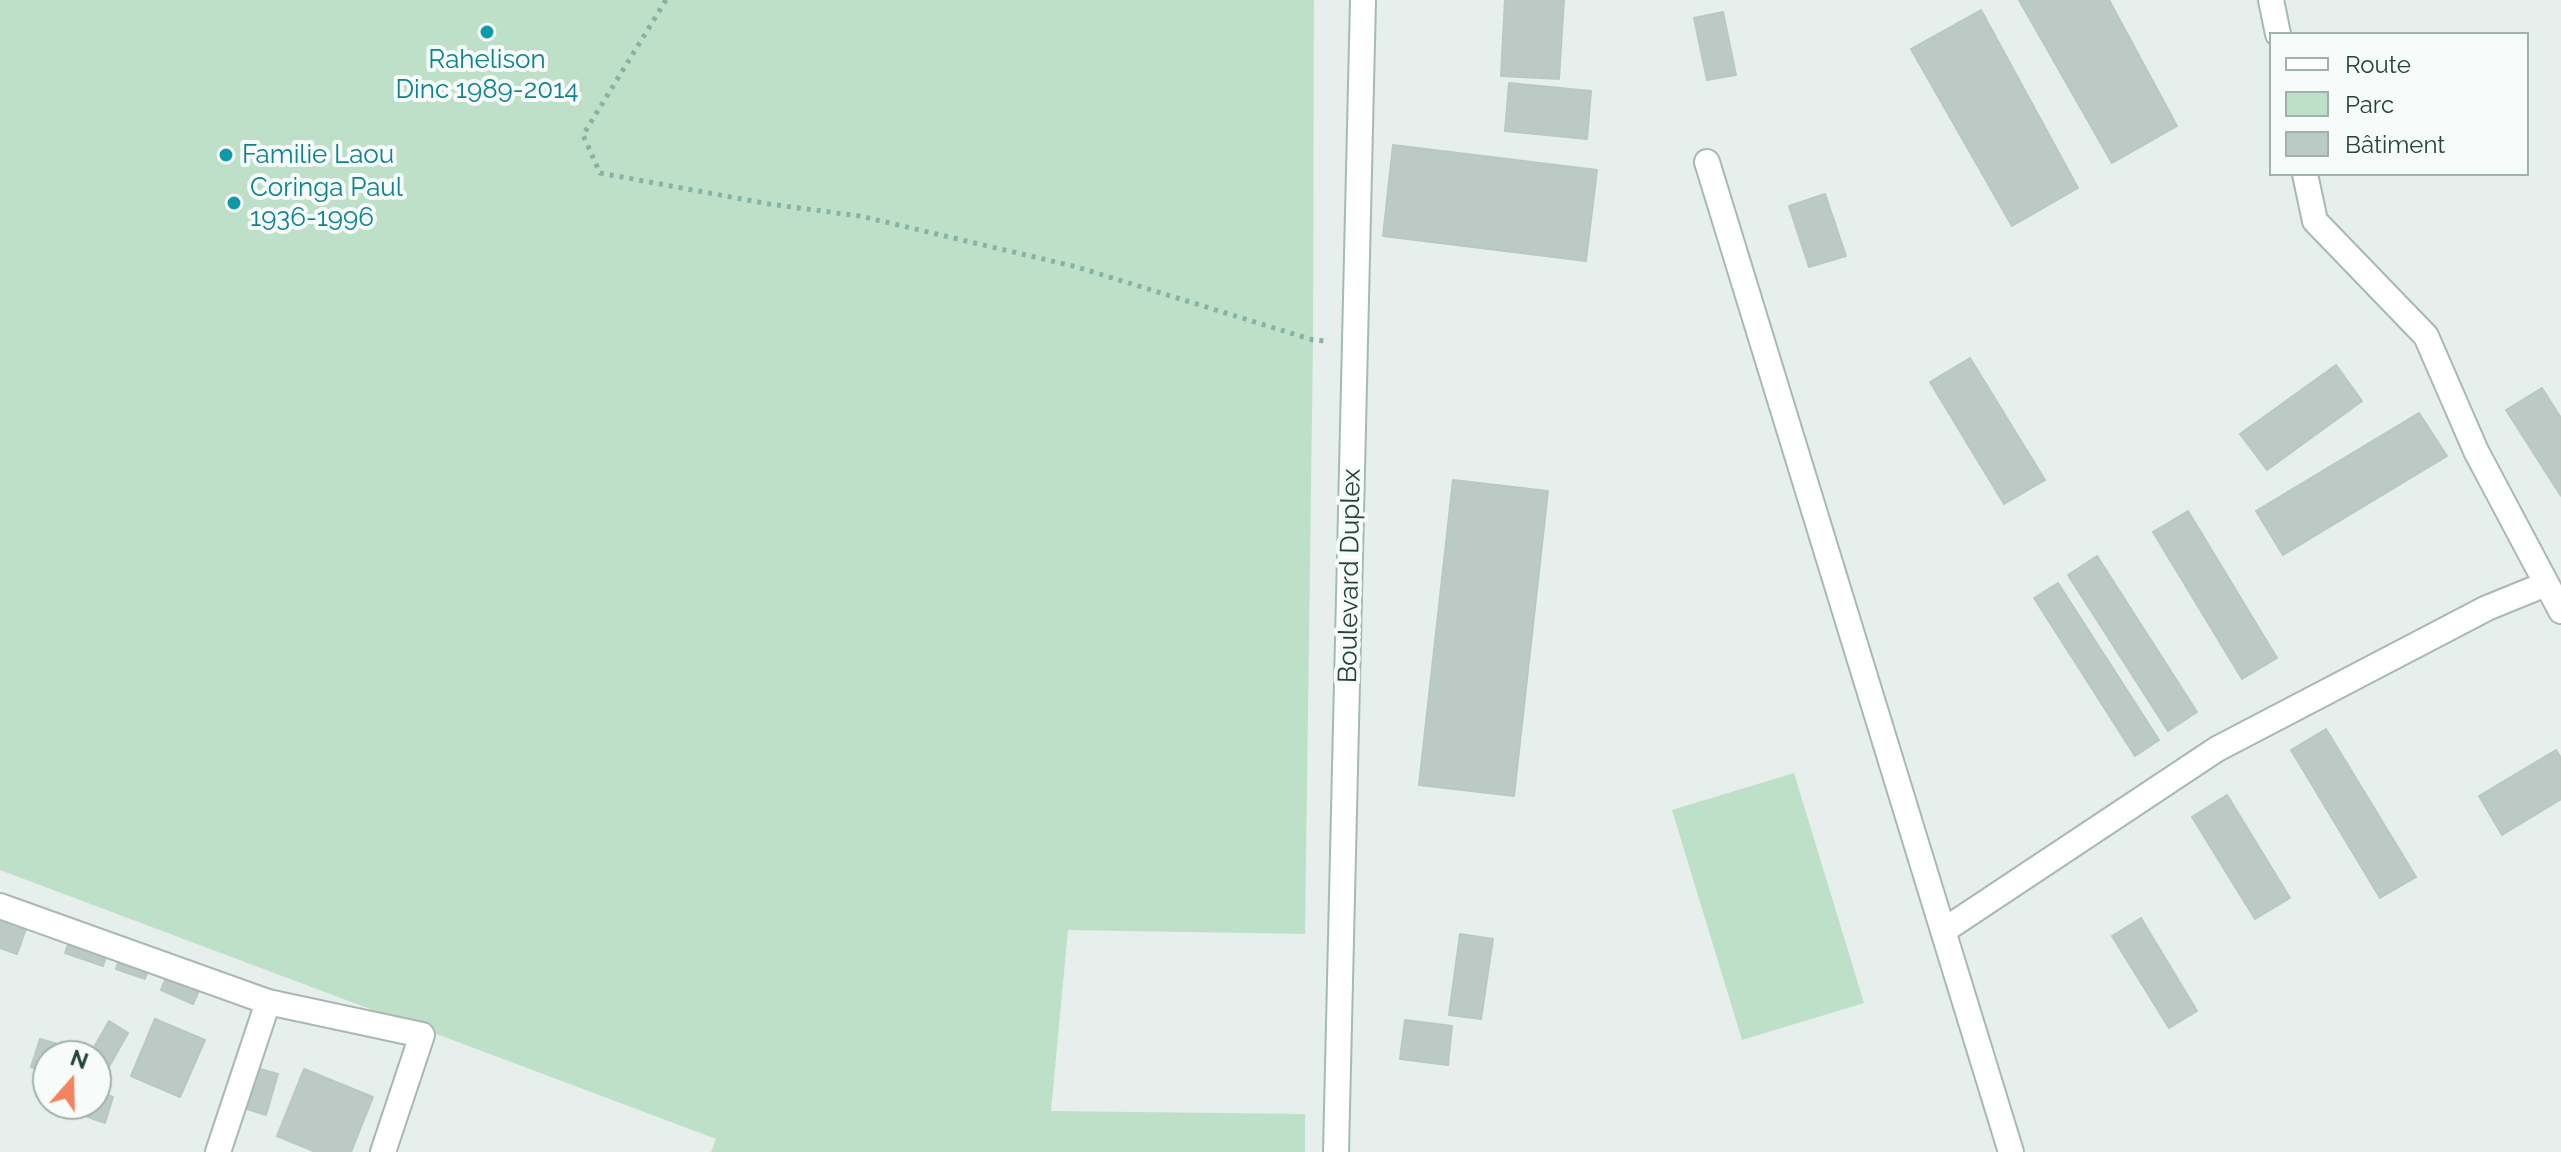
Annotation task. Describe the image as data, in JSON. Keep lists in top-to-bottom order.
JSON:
{
  "streets": {
    "street": ["Boulevard Duplex"]
  },
  "places": ["Rahelison Dinc 1989-2014", "Familie Laou", "Coringa Paul 1936-1996"],
  "legend": ["Route", "Parc", "Bâtiment"],
  "north": "top"
}
